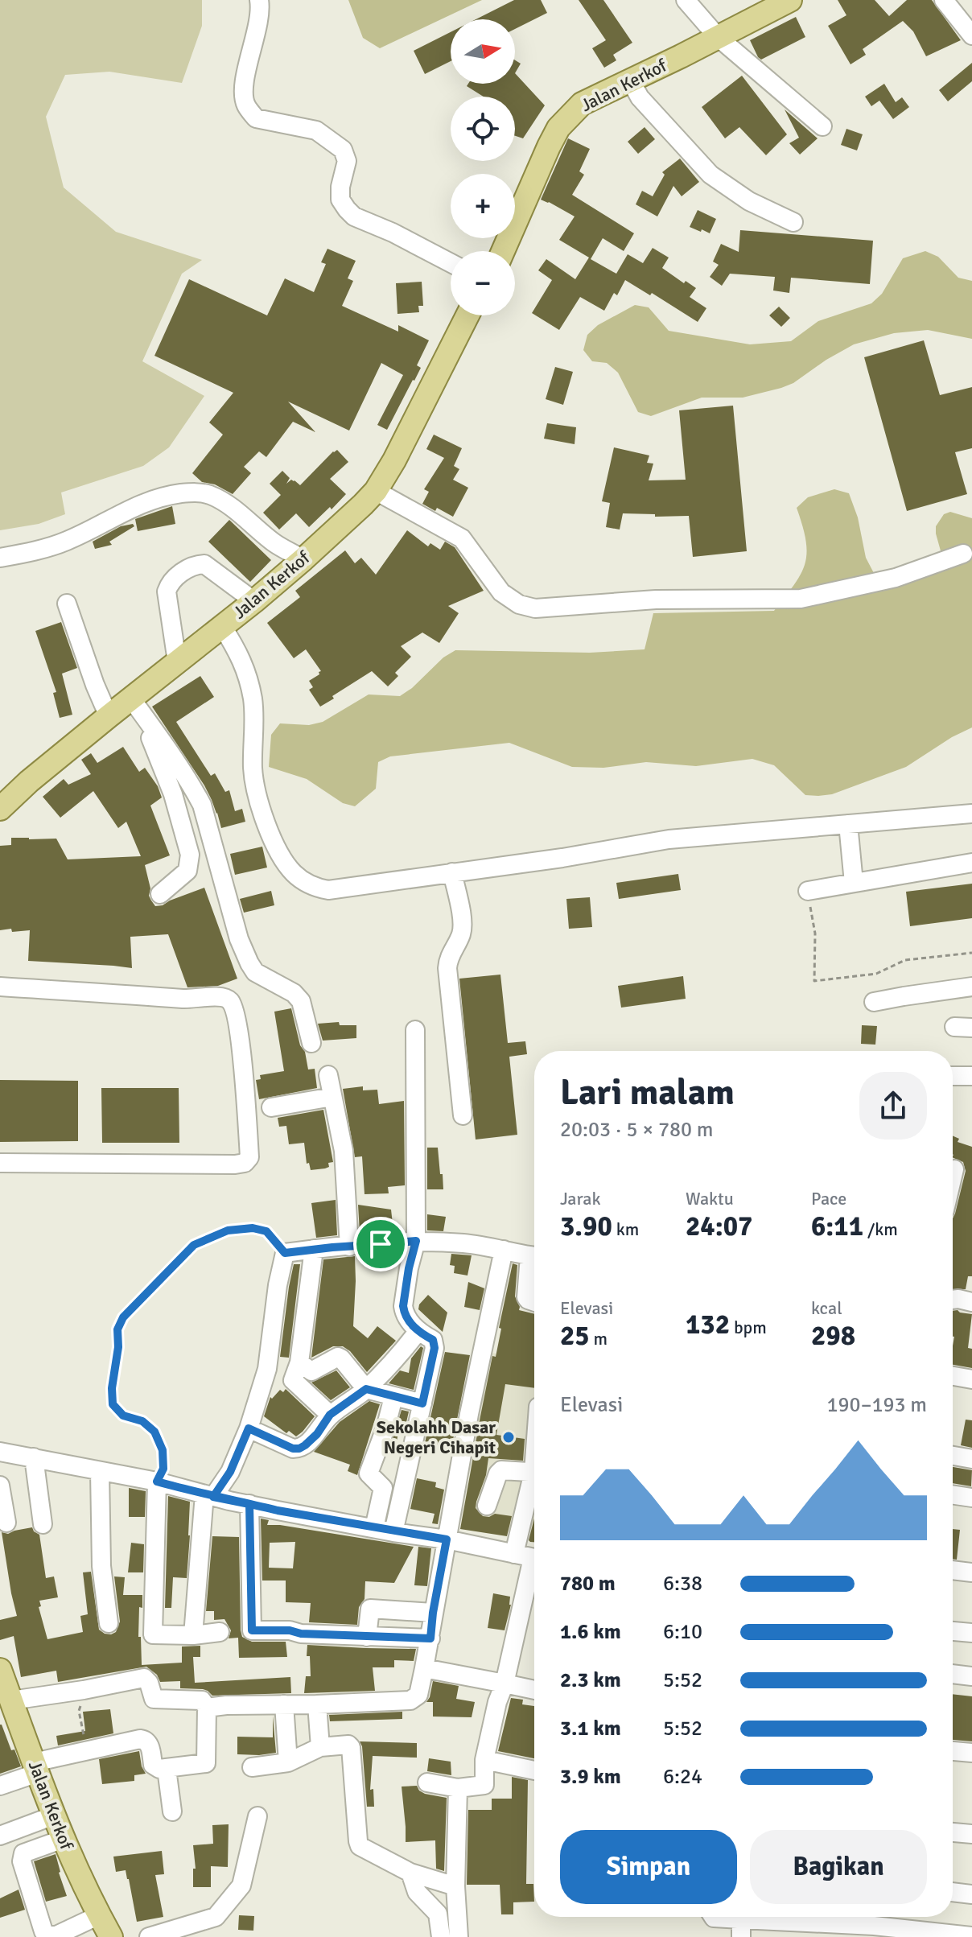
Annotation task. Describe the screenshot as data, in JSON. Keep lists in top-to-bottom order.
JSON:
{
  "streets": {
    "main road": ["Jalan Kerkof"]
  },
  "places": ["Sekolahh Dasar Negeri Cihapit"],
  "north": "right",
  "page": {
    "map_buttons": ["+", "−"],
    "heading": ["Lari malam", "20:03 · 5 × 780 m"],
    "stats": [
      ["Jarak", "3.90 km"],
      ["Waktu", "24:07"],
      ["Pace", "6:11 /km"],
      ["Elevasi", "25 m"],
      ["132 bpm"],
      ["kcal", "298"]
    ],
    "chart": ["Elevasi", "190–193 m"],
    "list": [
      {
        "name": "780 m",
        "note": "6:38"
      },
      {
        "name": "1.6 km",
        "note": "6:10"
      },
      {
        "name": "2.3 km",
        "note": "5:52"
      },
      {
        "name": "3.1 km",
        "note": "5:52"
      },
      {
        "name": "3.9 km",
        "note": "6:24"
      }
    ],
    "buttons": ["Simpan", "Bagikan"]
  }
}
